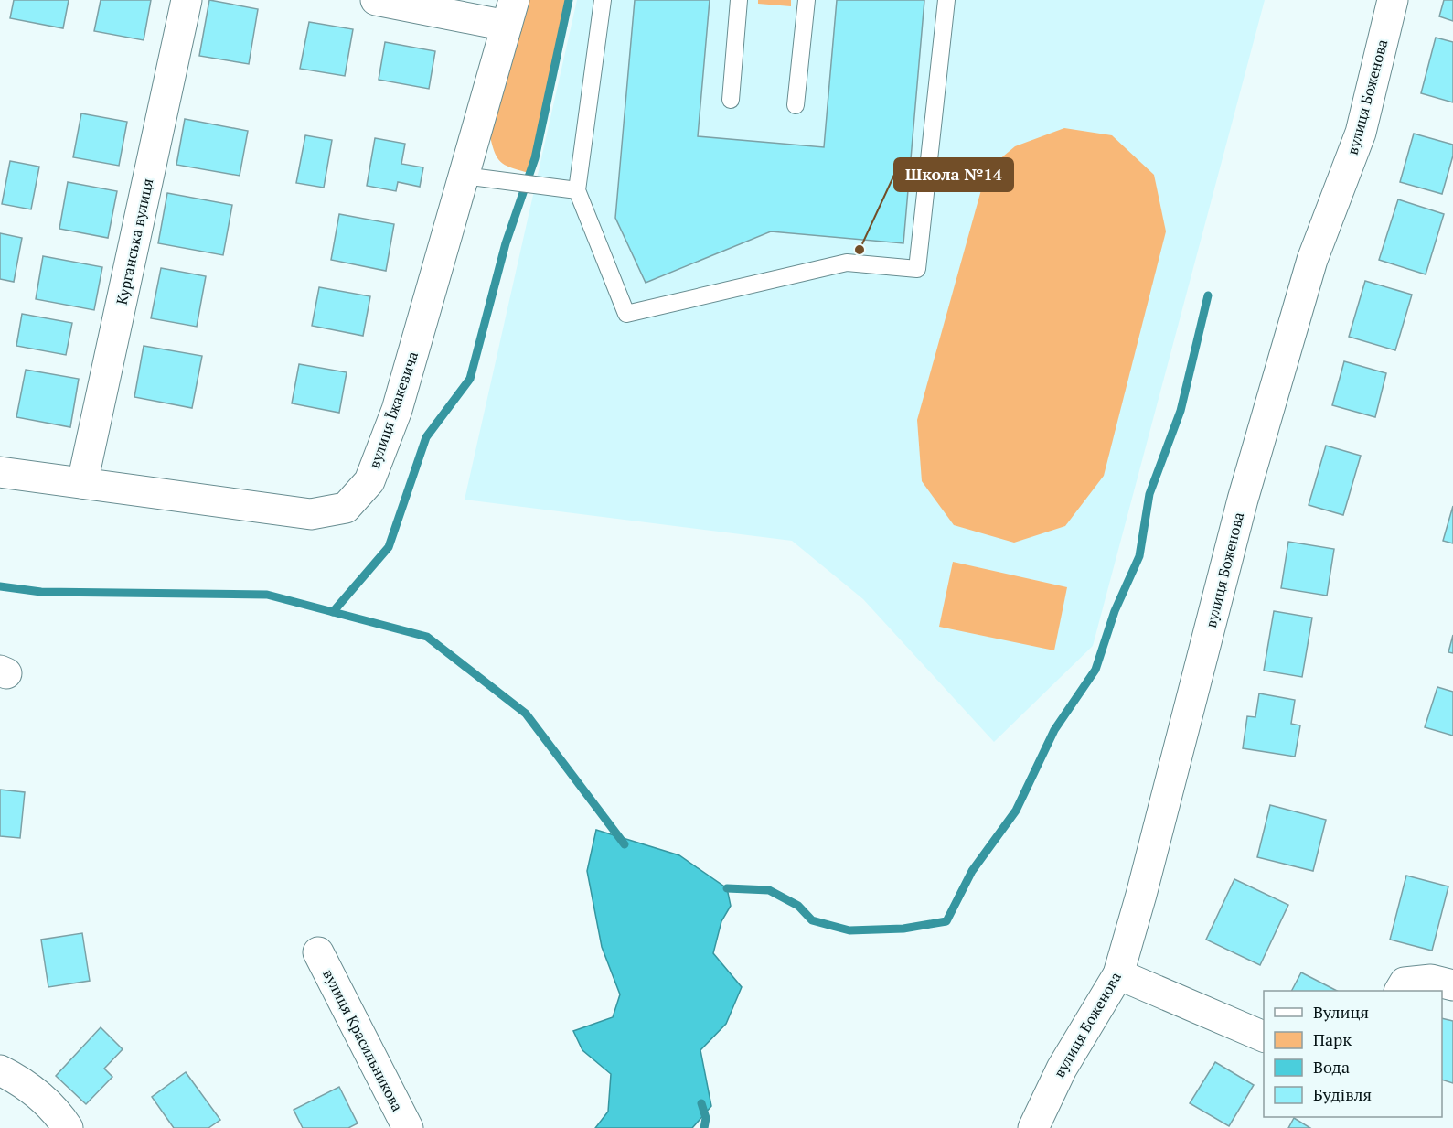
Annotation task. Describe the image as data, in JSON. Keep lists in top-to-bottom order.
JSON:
{
  "streets": {
    "street": [
      "вулиця Боженова",
      "Курганська вулиця",
      "вулиця Їжакевича",
      "вулиця Красильникова"
    ]
  },
  "crossings": [
    ["Курганська вулиця", "вулиця Їжакевича"]
  ],
  "places": ["Школа №14"],
  "legend": [
    "Вулиця",
    "Парк",
    "Вода",
    "Будівля"
  ]
}
